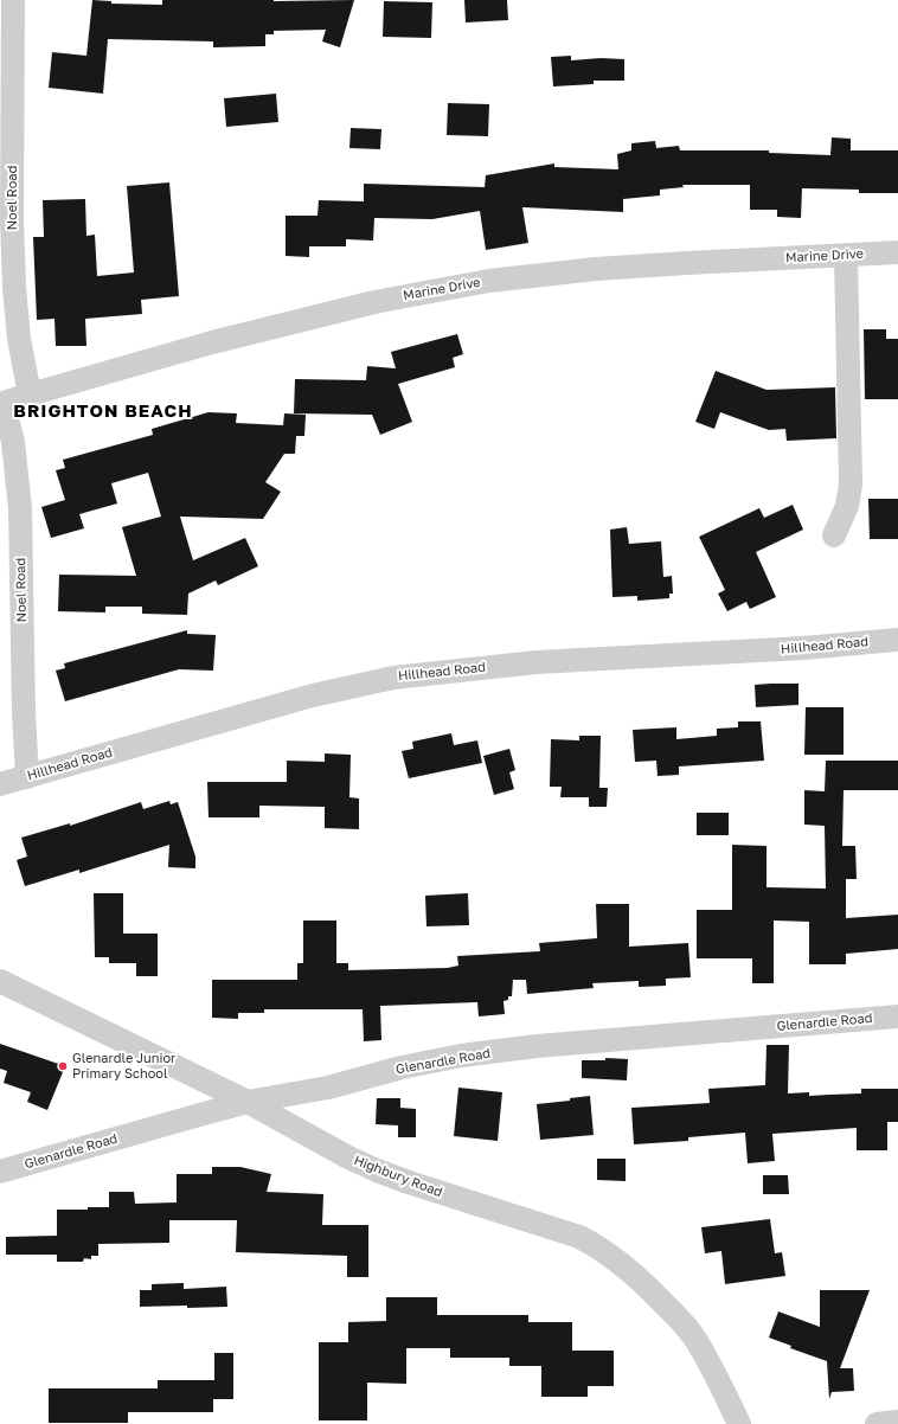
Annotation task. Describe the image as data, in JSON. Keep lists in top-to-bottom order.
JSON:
{
  "streets": {
    "street": [
      "Noel Road",
      "Marine Drive",
      "Hillhead Road",
      "Glenardle Road",
      "Highbury Road"
    ]
  },
  "crossings": [
    ["Noel Road", "Marine Drive"],
    ["Noel Road", "Hillhead Road"],
    ["Glenardle Road", "Highbury Road"]
  ],
  "districts": ["BRIGHTON BEACH"],
  "places": ["Glenardle Junior Primary School"]
}
